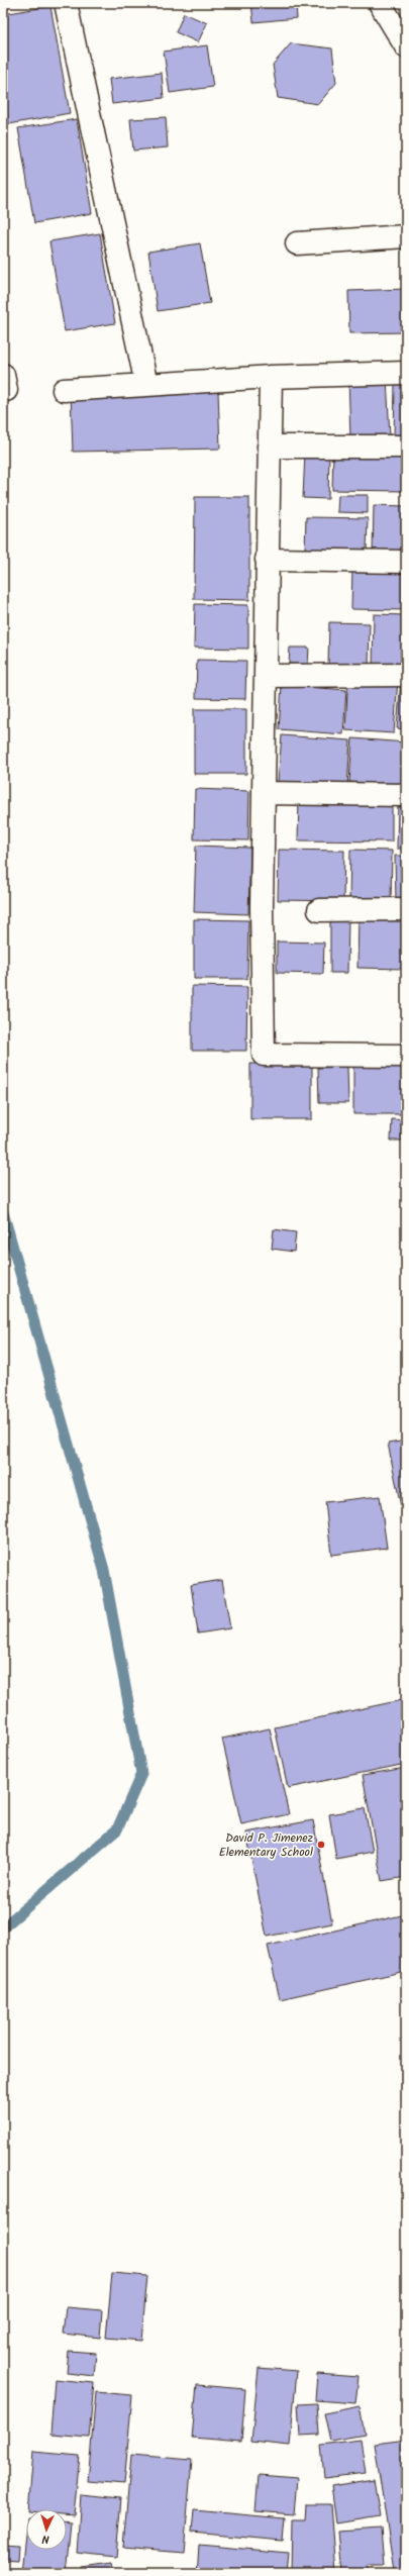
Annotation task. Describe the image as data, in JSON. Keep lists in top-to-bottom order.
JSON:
{
  "places": ["David P. Jimenez Elementary School"],
  "north": "bottom"
}
